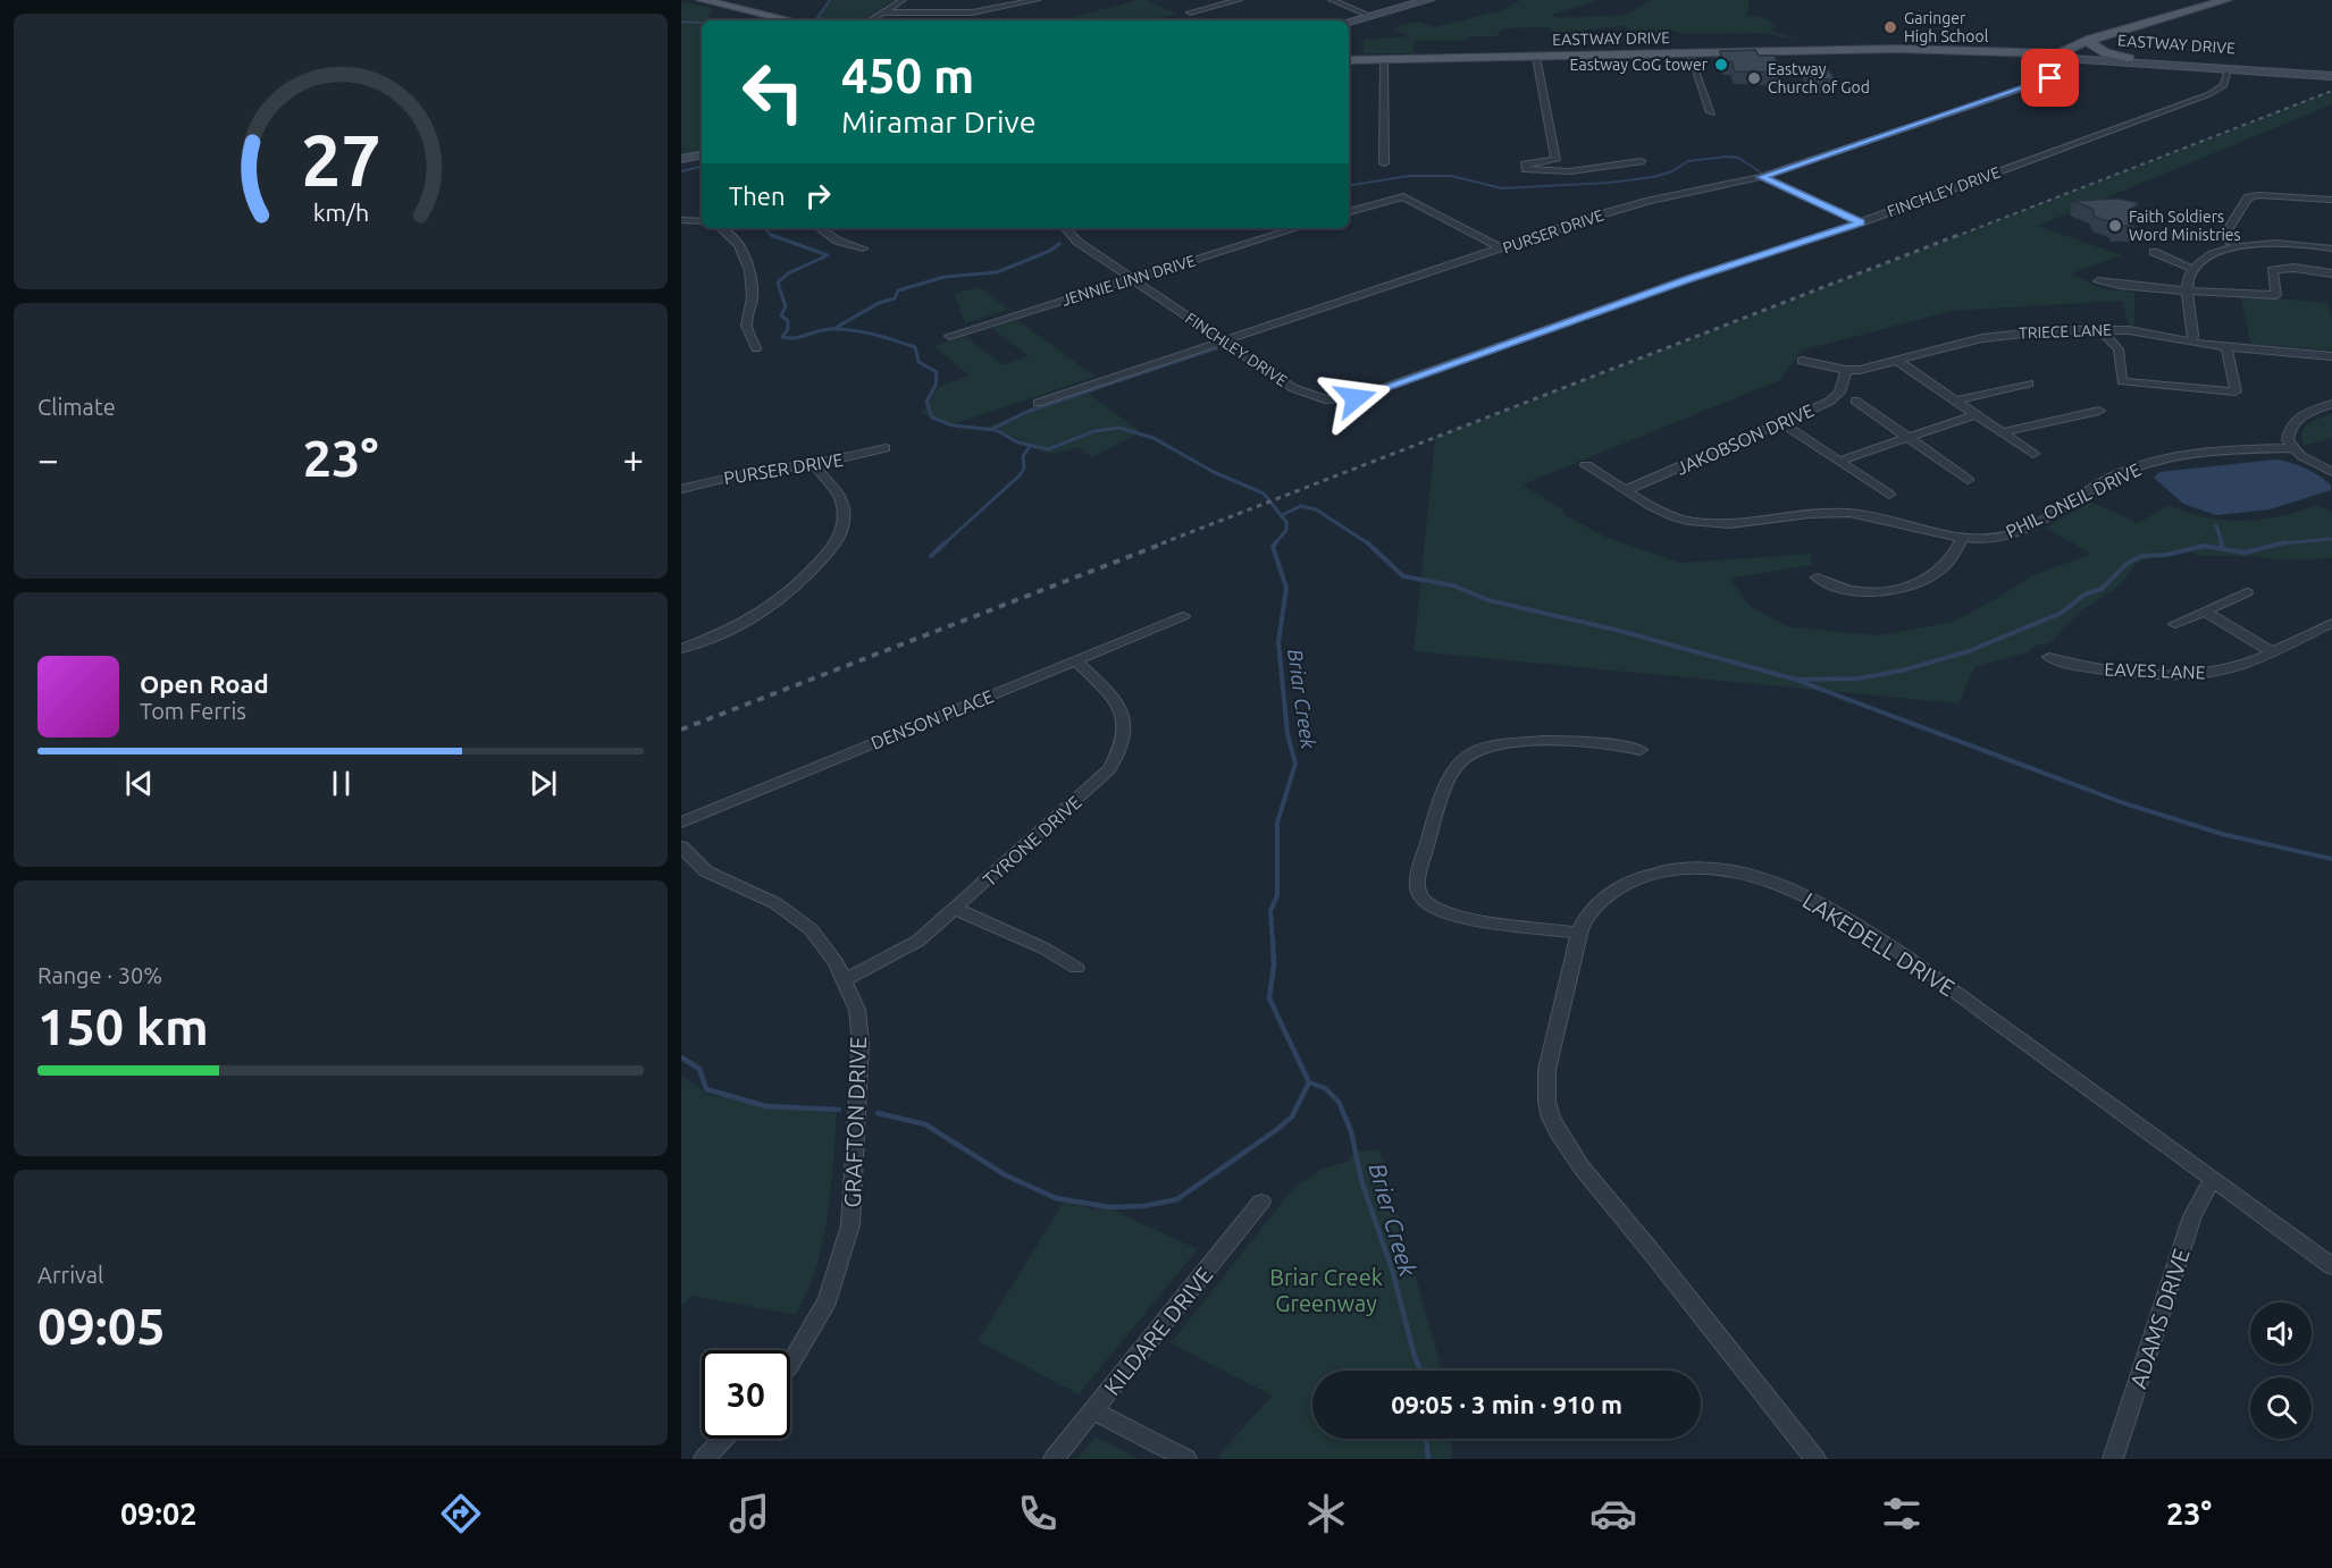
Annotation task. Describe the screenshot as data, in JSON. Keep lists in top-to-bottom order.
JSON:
{
  "streets": {
    "main road": ["EASTWAY DRIVE"],
    "street": [
      "FINCHLEY DRIVE",
      "PURSER DRIVE",
      "JENNIE LINN DRIVE",
      "TRIECE LANE",
      "JAKOBSON DRIVE",
      "PHIL ONEIL DRIVE",
      "EAVES LANE",
      "DENSON PLACE",
      "TYRONE DRIVE",
      "LAKEDELL DRIVE",
      "GRAFTON DRIVE",
      "ADAMS DRIVE",
      "KILDARE DRIVE"
    ]
  },
  "crossings": [
    ["EASTWAY DRIVE", "FINCHLEY DRIVE"],
    ["EASTWAY DRIVE", "PURSER DRIVE"],
    ["FINCHLEY DRIVE", "PURSER DRIVE"],
    ["FINCHLEY DRIVE", "JENNIE LINN DRIVE"],
    ["TRIECE LANE", "JAKOBSON DRIVE"],
    ["JAKOBSON DRIVE", "PHIL ONEIL DRIVE"],
    ["DENSON PLACE", "TYRONE DRIVE"],
    ["TYRONE DRIVE", "GRAFTON DRIVE"],
    ["LAKEDELL DRIVE", "ADAMS DRIVE"]
  ],
  "water": ["Briar Creek", "Brier Creek"],
  "parks": ["Briar Creek Greenway"],
  "places": [
    "Garinger High School",
    "Eastway CoG tower",
    "Eastway Church of God",
    "Faith Soldiers Word Ministries"
  ],
  "page": {
    "turn": ["450 m", "Miramar Drive"],
    "then": "Then",
    "tile": [
      "Climate",
      ["Range · 30%", "150 km"],
      ["Arrival", "09:05"]
    ],
    "heat": ["−", "23°", "+"],
    "song": ["Open Road", "Tom Ferris"],
    "limit": "30",
    "trip": "09:05 · 3 min · 910 m",
    "tabs": ["09:02", "23°"],
    "gauge": ["27", "km/h"]
  }
}
